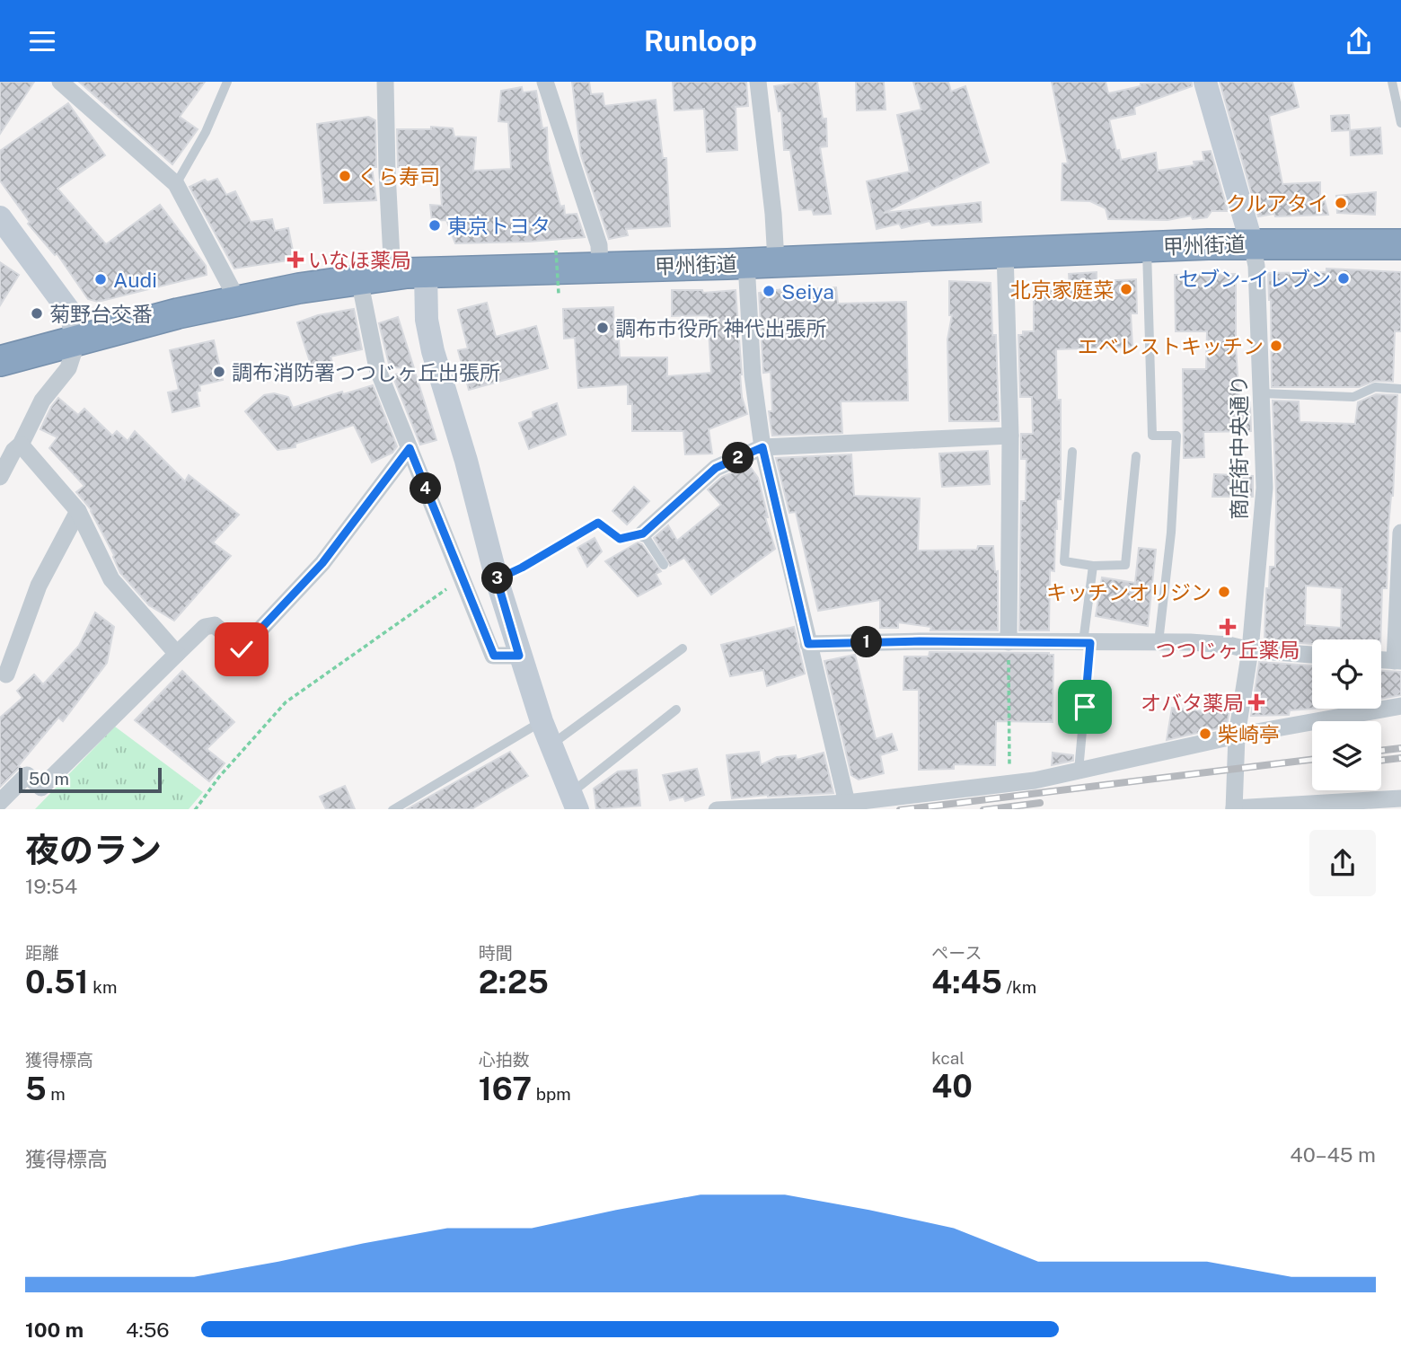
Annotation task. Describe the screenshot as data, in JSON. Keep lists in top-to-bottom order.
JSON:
{
  "streets": {
    "highway": ["甲州街道"],
    "street": ["商店街中央通り"]
  },
  "crossings": [
    ["甲州街道", "商店街中央通り"]
  ],
  "places": {
    "other": [
      "くら寿司",
      "クルアタイ",
      "東京トヨタ",
      "セブン-イレブン",
      "Audi",
      "北京家庭菜",
      "Seiya",
      "菊野台交番",
      "調布市役所 神代出張所",
      "エベレストキッチン",
      "調布消防署つつじヶ丘出張所",
      "キッチンオリジン",
      "柴崎亭"
    ],
    "health": ["いなほ薬局", "つつじヶ丘薬局", "オバタ薬局"]
  },
  "scale_bar": "50 m",
  "page": {
    "header": "Runloop",
    "pins": [
      "2",
      "4",
      "3",
      "1"
    ],
    "scale": "50 m",
    "heading": ["夜のラン", "19:54"],
    "stats": [
      ["距離", "0.51 km"],
      ["時間", "2:25"],
      ["ペース", "4:45 /km"],
      ["獲得標高", "5 m"],
      ["心拍数", "167 bpm"],
      ["kcal", "40"]
    ],
    "chart": ["獲得標高", "40–45 m"],
    "list": [
      {
        "name": "100 m",
        "note": "4:56"
      }
    ]
  }
}
